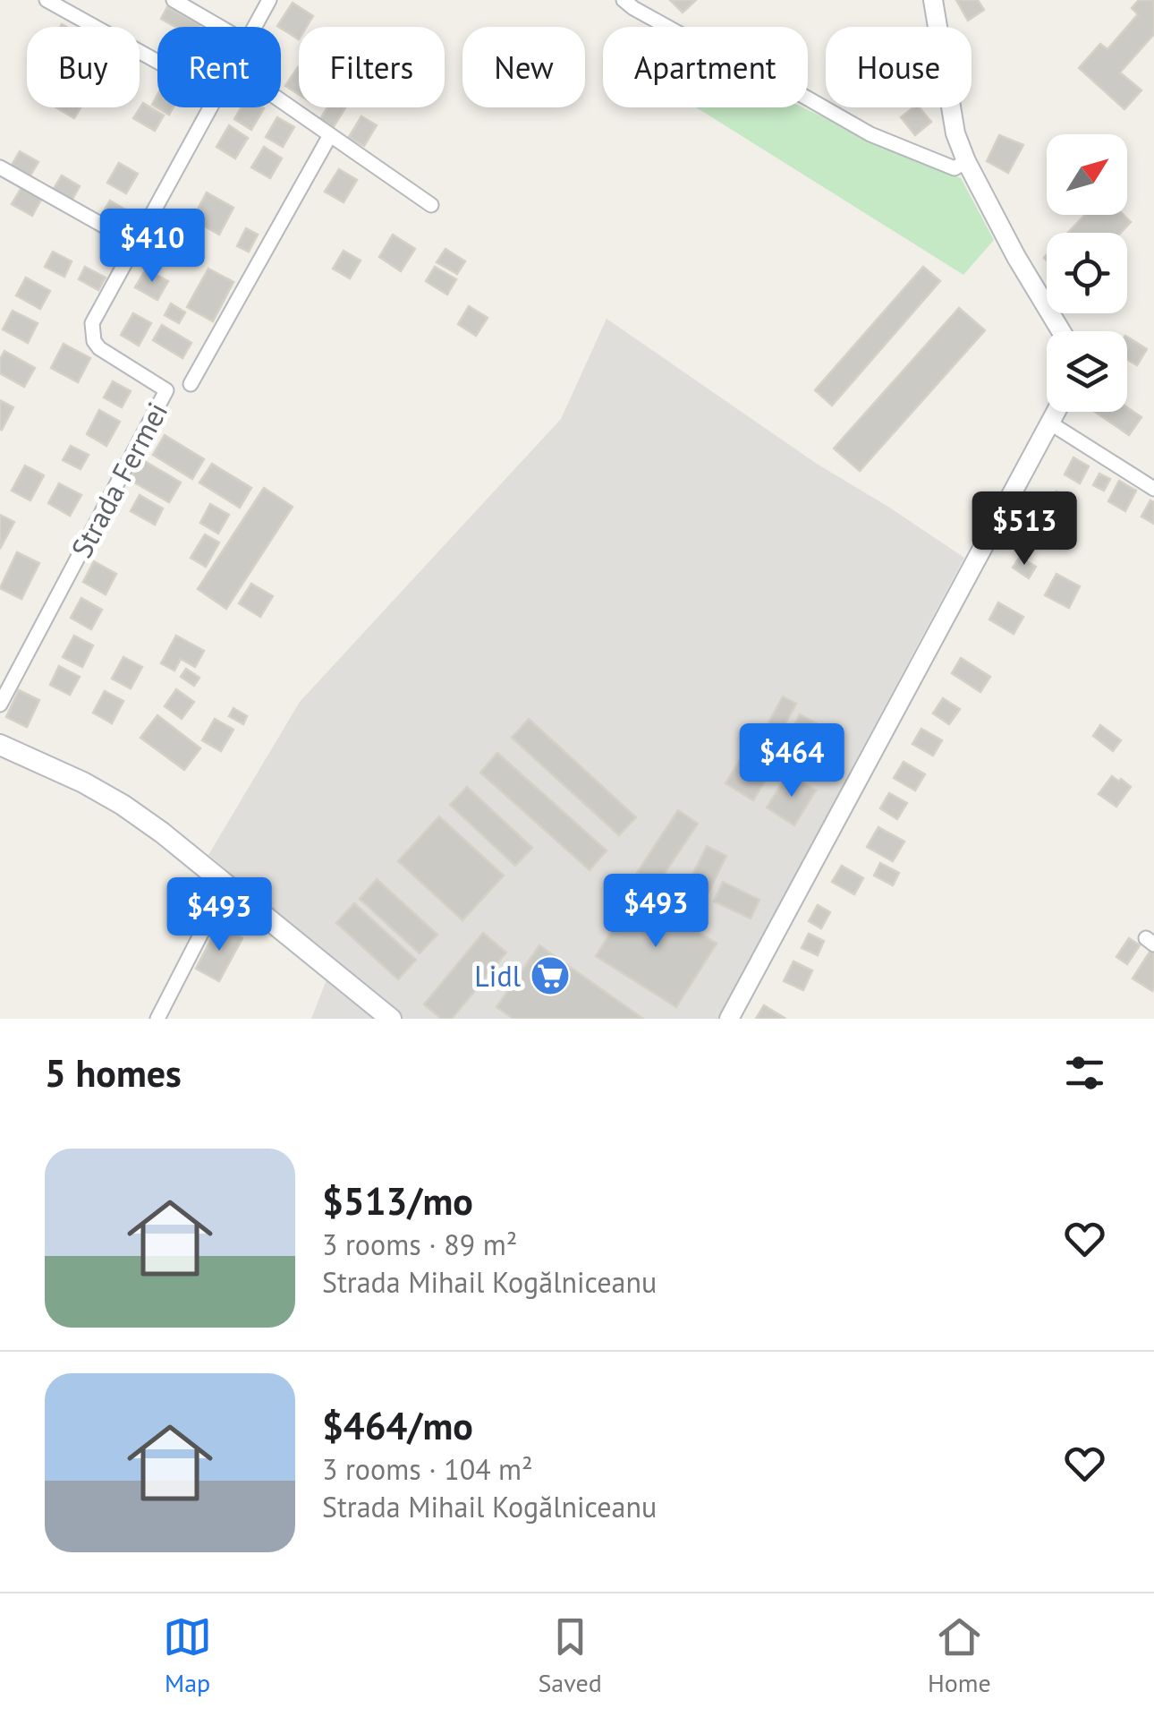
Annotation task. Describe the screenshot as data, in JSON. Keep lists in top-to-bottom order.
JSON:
{
  "streets": {
    "street": ["Strada Fermei"]
  },
  "places": {
    "supermarket": ["Lidl"]
  },
  "north": "top right",
  "page": {
    "chip": [
      "Buy",
      "Rent",
      "Filters",
      "New",
      "Apartment",
      "House"
    ],
    "price": [
      "$410",
      "$513",
      "$464",
      "$493",
      "$493"
    ],
    "heading": "5 homes",
    "list": [
      {
        "name": "$513/mo",
        "note": "3 rooms · 89 m² · Strada Mihail Kogălniceanu"
      },
      {
        "name": "$464/mo",
        "note": "3 rooms · 104 m² · Strada Mihail Kogălniceanu"
      }
    ],
    "tabs": ["Map", "Saved", "Home"]
  }
}
